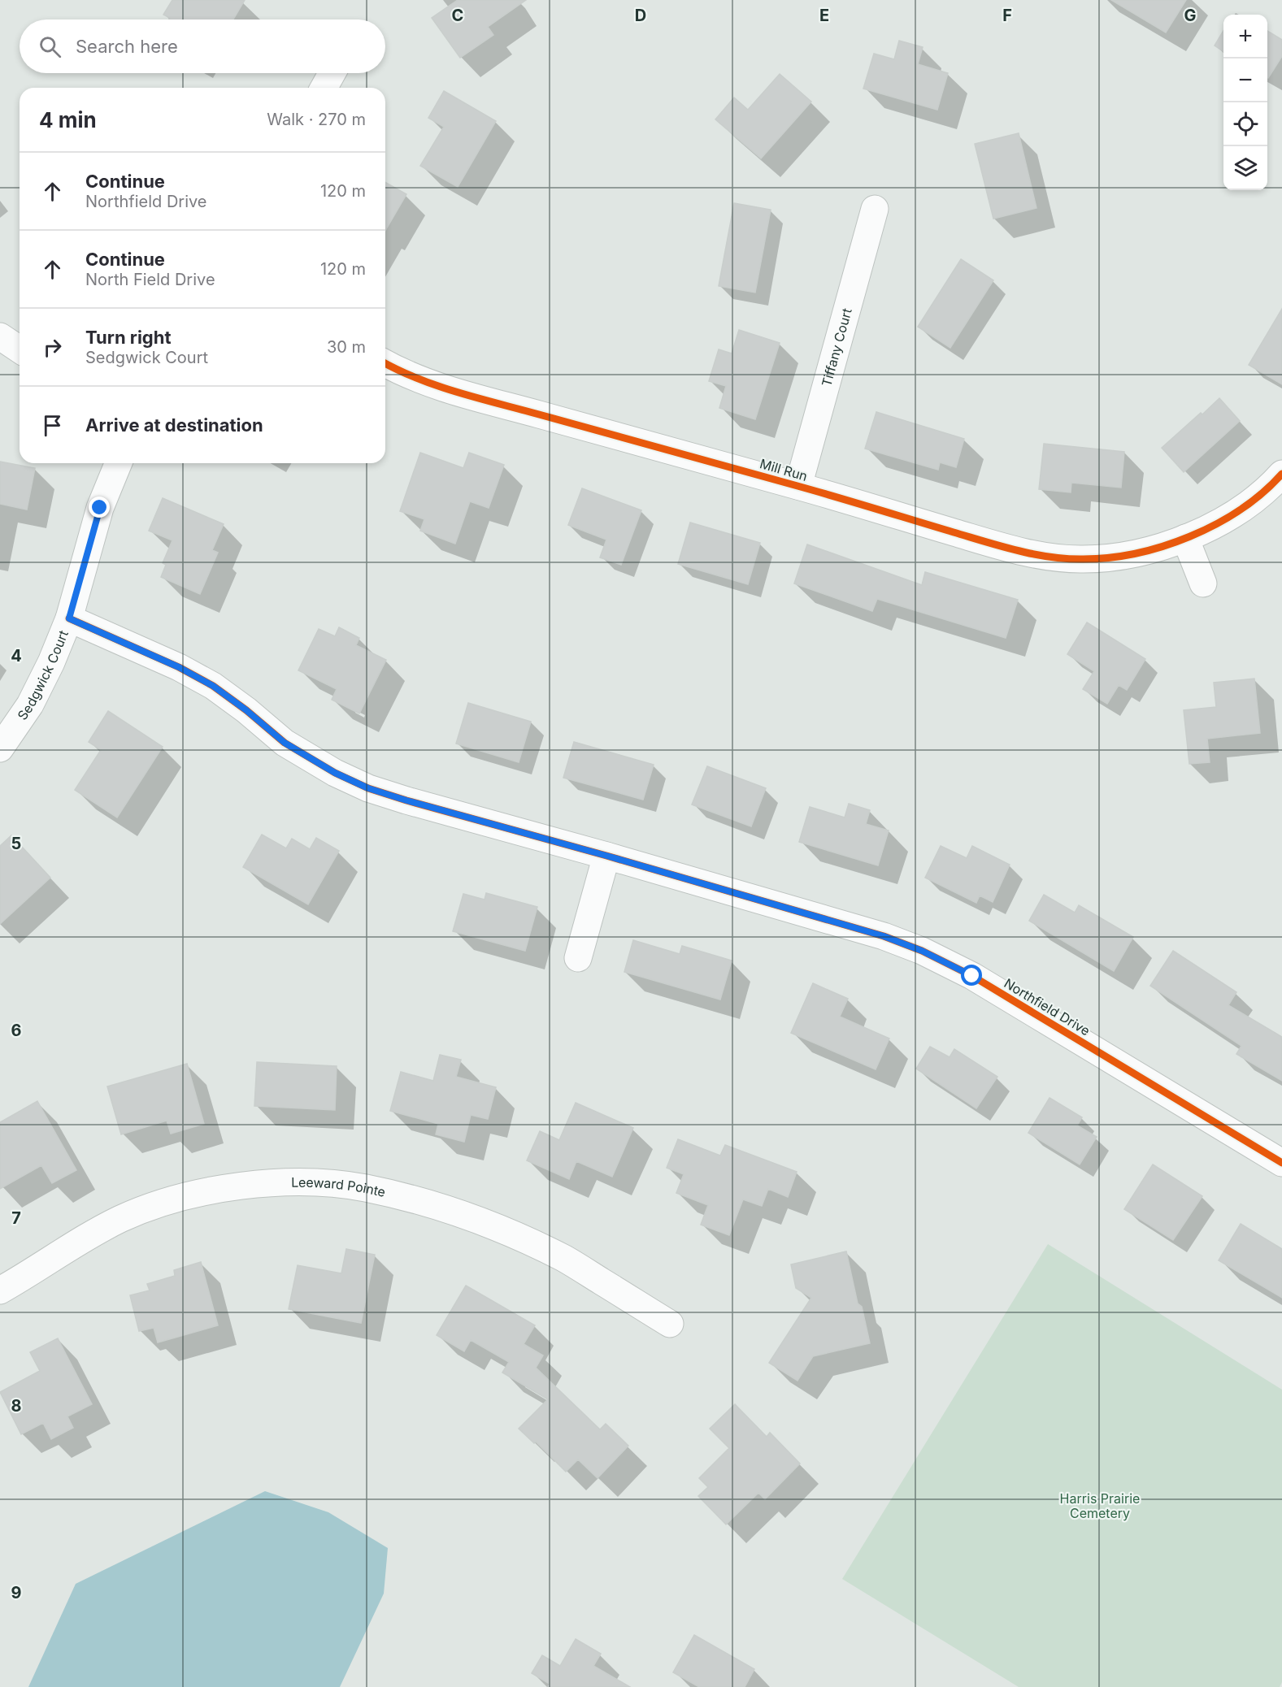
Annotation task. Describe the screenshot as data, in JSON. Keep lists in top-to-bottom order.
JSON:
{
  "streets": {
    "street": [
      "Tiffany Court",
      "Mill Run",
      "Sedgwick Court",
      "Northfield Drive",
      "Leeward Pointe"
    ]
  },
  "crossings": [
    ["Tiffany Court", "Mill Run"],
    ["Sedgwick Court", "Northfield Drive"]
  ],
  "parks": ["Harris Prairie Cemetery"],
  "page": {
    "map_buttons": ["+", "−"],
    "search": "Search here",
    "heading": ["4 min", "Walk · 270 m"],
    "list": [
      ["Continue", "Northfield Drive", "120 m"],
      ["Continue", "North Field Drive", "120 m"],
      ["Turn right", "Sedgwick Court", "30 m"],
      "Arrive at destination"
    ]
  },
  "grid": {
    "columns": [
      "C",
      "D",
      "E",
      "F",
      "G"
    ],
    "rows": [
      "4",
      "5",
      "6",
      "7",
      "8",
      "9"
    ]
  }
}
